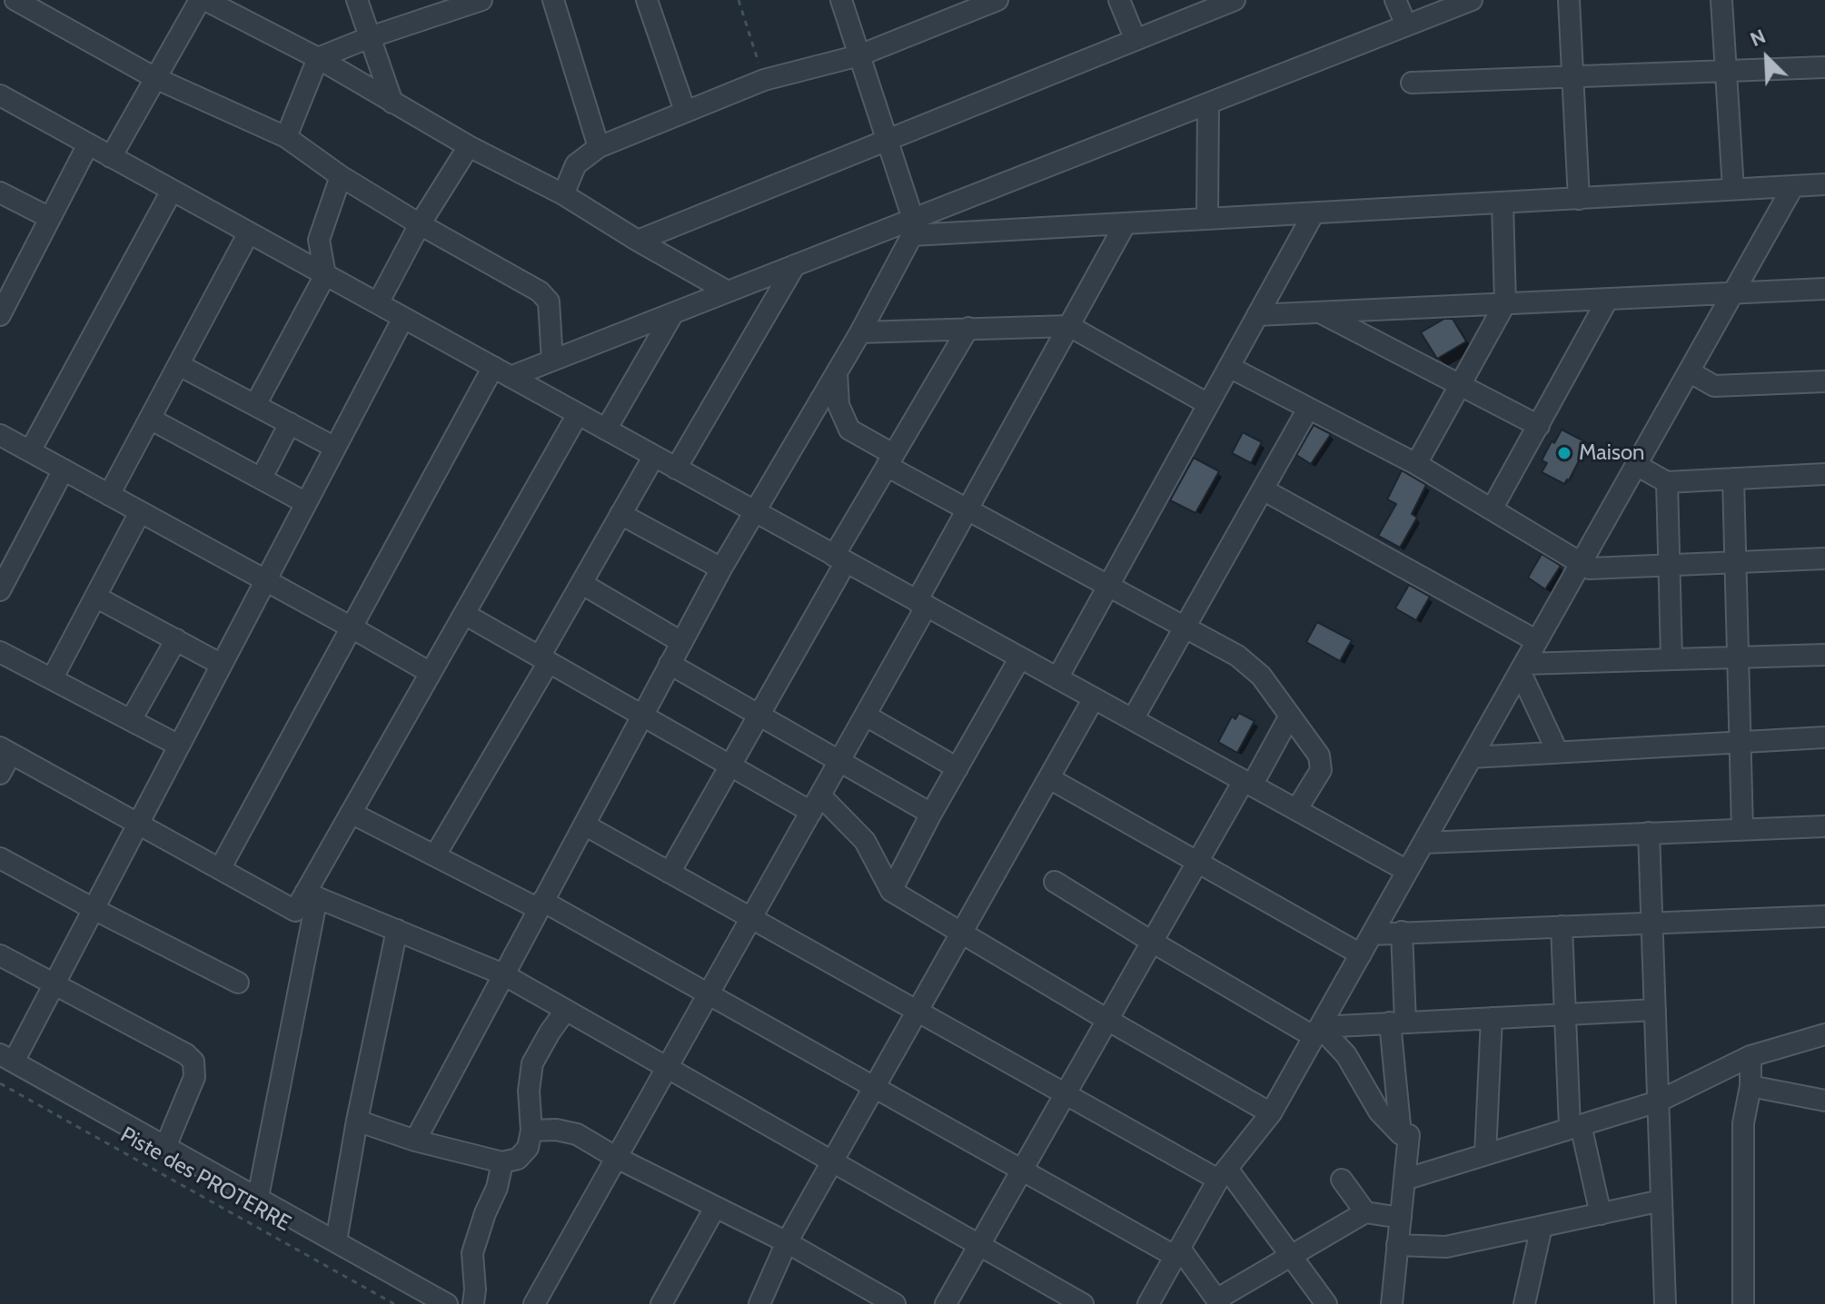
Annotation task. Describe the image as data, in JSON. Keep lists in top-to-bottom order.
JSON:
{
  "streets": {
    "path": ["Piste des PROTERRE"]
  },
  "places": ["Maison"],
  "north": "top left"
}
